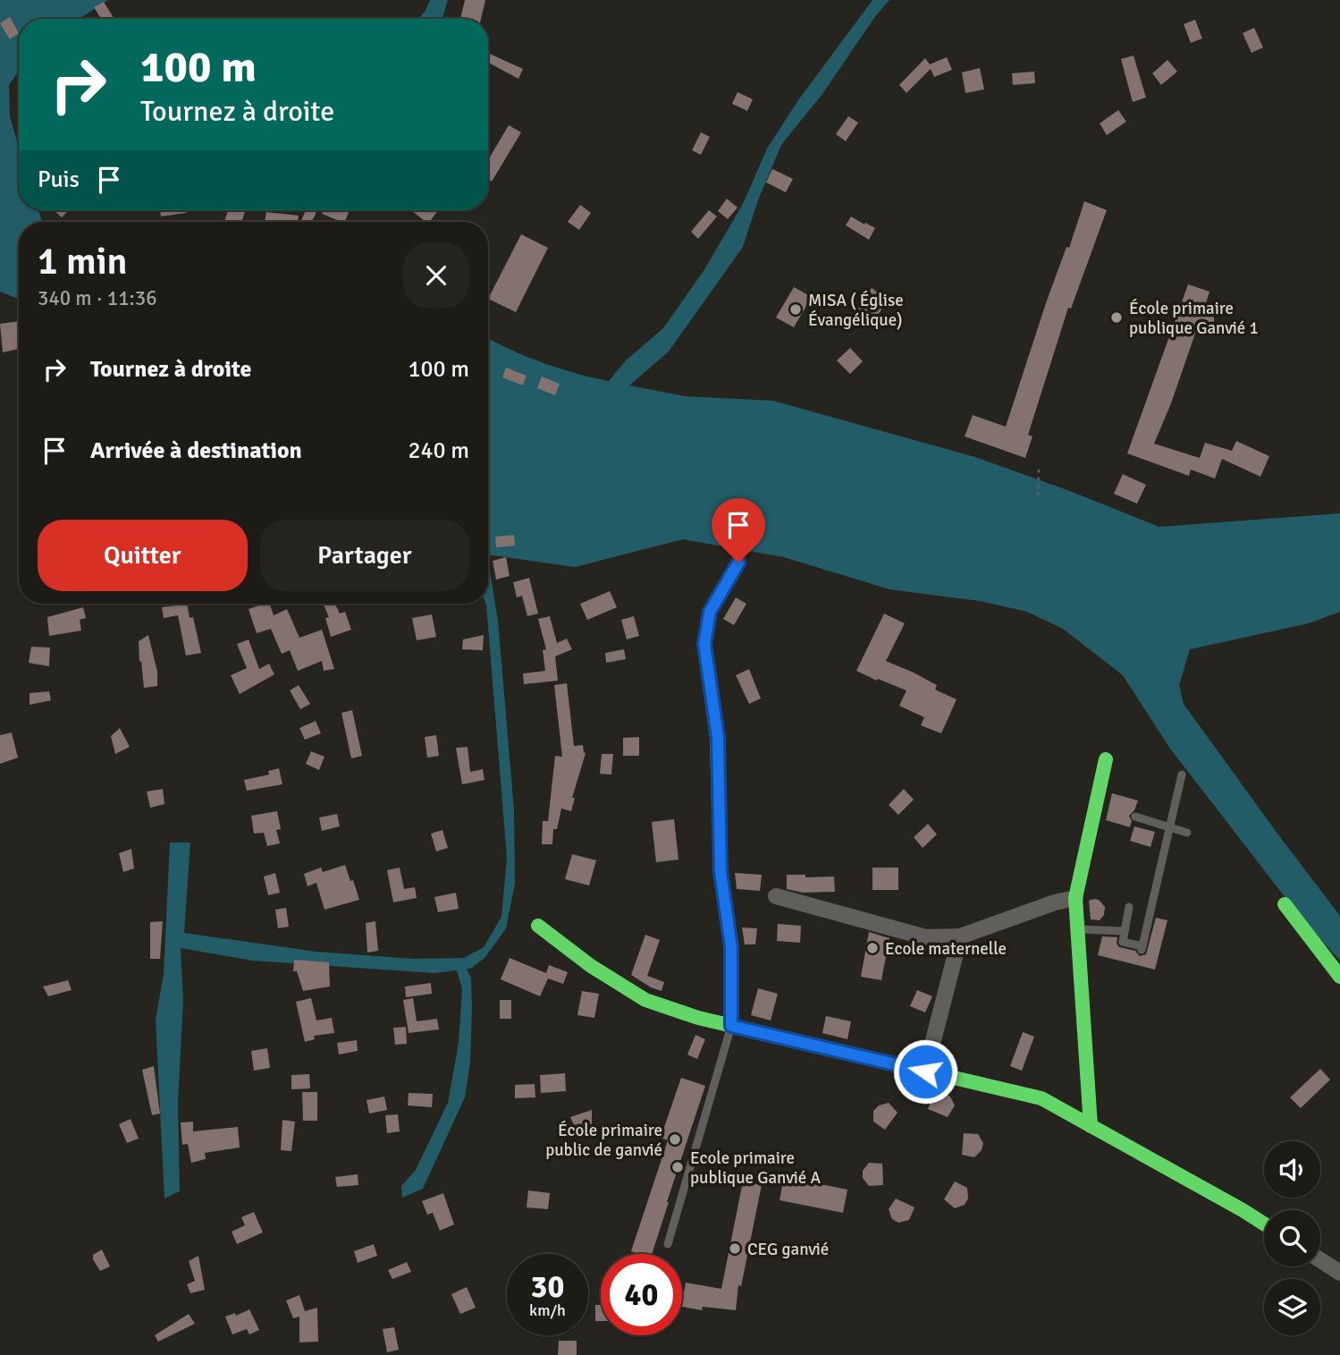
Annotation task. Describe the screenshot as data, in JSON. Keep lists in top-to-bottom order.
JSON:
{
  "places": [
    "MISA ( Église Évangélique)",
    "École primaire publique Ganvié 1",
    "Ecole maternelle",
    "École primaire public de ganvié",
    "Ecole primaire publique Ganvié A",
    "CEG ganvié"
  ],
  "page": {
    "turn": ["100 m", "Tournez à droite"],
    "then": "Puis",
    "heading": ["1 min", "340 m · 11:36"],
    "list": [
      {
        "name": "Tournez à droite",
        "value": "100 m"
      },
      {
        "name": "Arrivée à destination",
        "value": "240 m"
      }
    ],
    "buttons": ["Quitter", "Partager"],
    "speed": "30 km/h",
    "limit": "40"
  }
}
